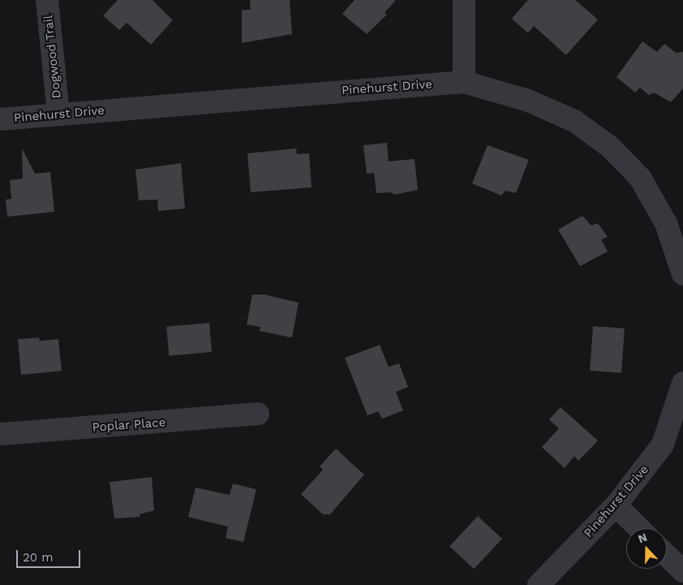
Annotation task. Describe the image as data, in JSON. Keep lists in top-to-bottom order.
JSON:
{
  "streets": {
    "street": ["Dogwood Trail", "Pinehurst Drive", "Poplar Place"]
  },
  "crossings": [
    ["Dogwood Trail", "Pinehurst Drive"]
  ],
  "scale_bar": "20 m",
  "north": "top"
}
